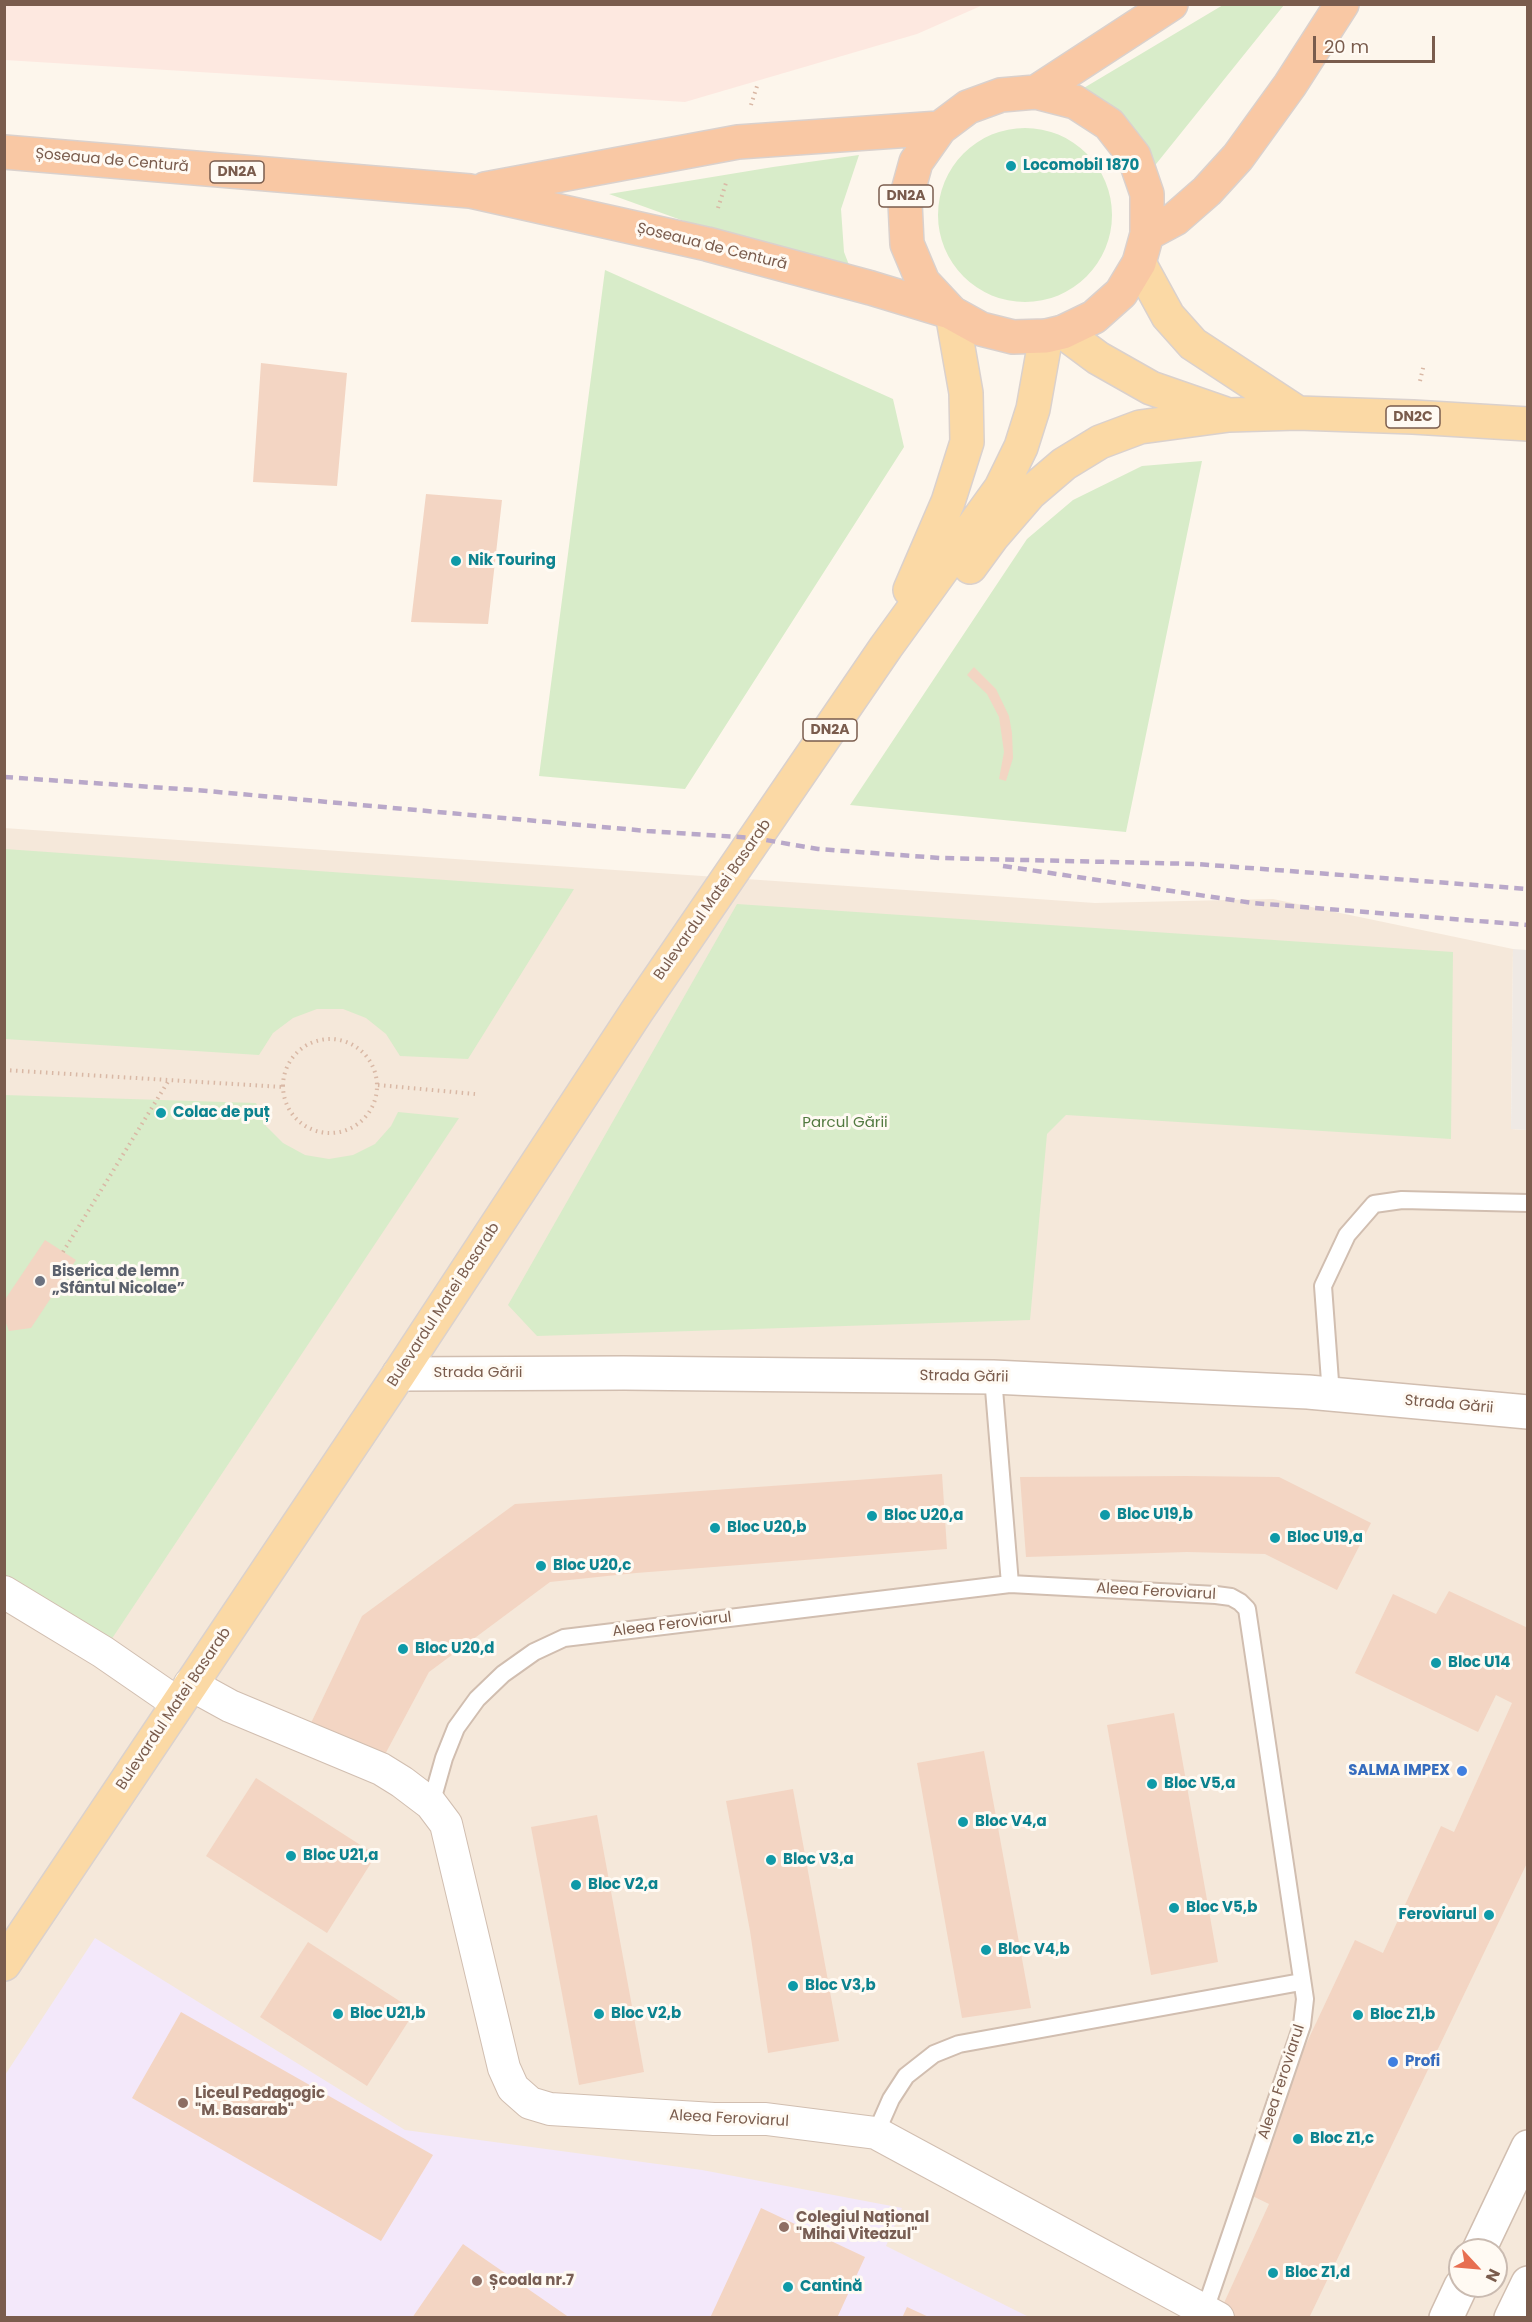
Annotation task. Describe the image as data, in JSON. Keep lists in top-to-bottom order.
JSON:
{
  "streets": {
    "highway": ["Șoseaua de Centură", "DN2A"],
    "main road": ["DN2C", "Bulevardul Matei Basarab"],
    "street": ["Strada Gării", "Aleea Feroviarul"]
  },
  "crossings": [
    ["Șoseaua de Centură", "DN2A"],
    ["Șoseaua de Centură", "Bulevardul Matei Basarab"],
    ["DN2A", "DN2C"],
    ["DN2A", "Bulevardul Matei Basarab"],
    ["DN2C", "Bulevardul Matei Basarab"],
    ["Bulevardul Matei Basarab", "Strada Gării"],
    ["Bulevardul Matei Basarab", "Aleea Feroviarul"]
  ],
  "parks": ["Parcul Gării"],
  "places": [
    "Locomobil 1870",
    "Nik Touring",
    "Colac de puț",
    "Biserica de lemn „Sfântul Nicolae”",
    "Bloc U19,b",
    "Bloc U20,a",
    "Bloc U20,b",
    "Bloc U19,a",
    "Bloc U20,c",
    "Bloc U20,d",
    "Bloc U14",
    "SALMA IMPEX",
    "Bloc V5,a",
    "Bloc V4,a",
    "Bloc U21,a",
    "Bloc V3,a",
    "Bloc V2,a",
    "Bloc V5,b",
    "Feroviarul",
    "Bloc V4,b",
    "Bloc V3,b",
    "Bloc U21,b",
    "Bloc V2,b",
    "Bloc Z1,b",
    "Profi",
    "Liceul Pedagogic \"M. Basarab\"",
    "Bloc Z1,c",
    "Colegiul Național \"Mihai Viteazul\"",
    "Bloc Z1,d",
    "Școala nr.7",
    "Cantină"
  ],
  "scale_bar": "20 m",
  "north": "bottom right"
}
